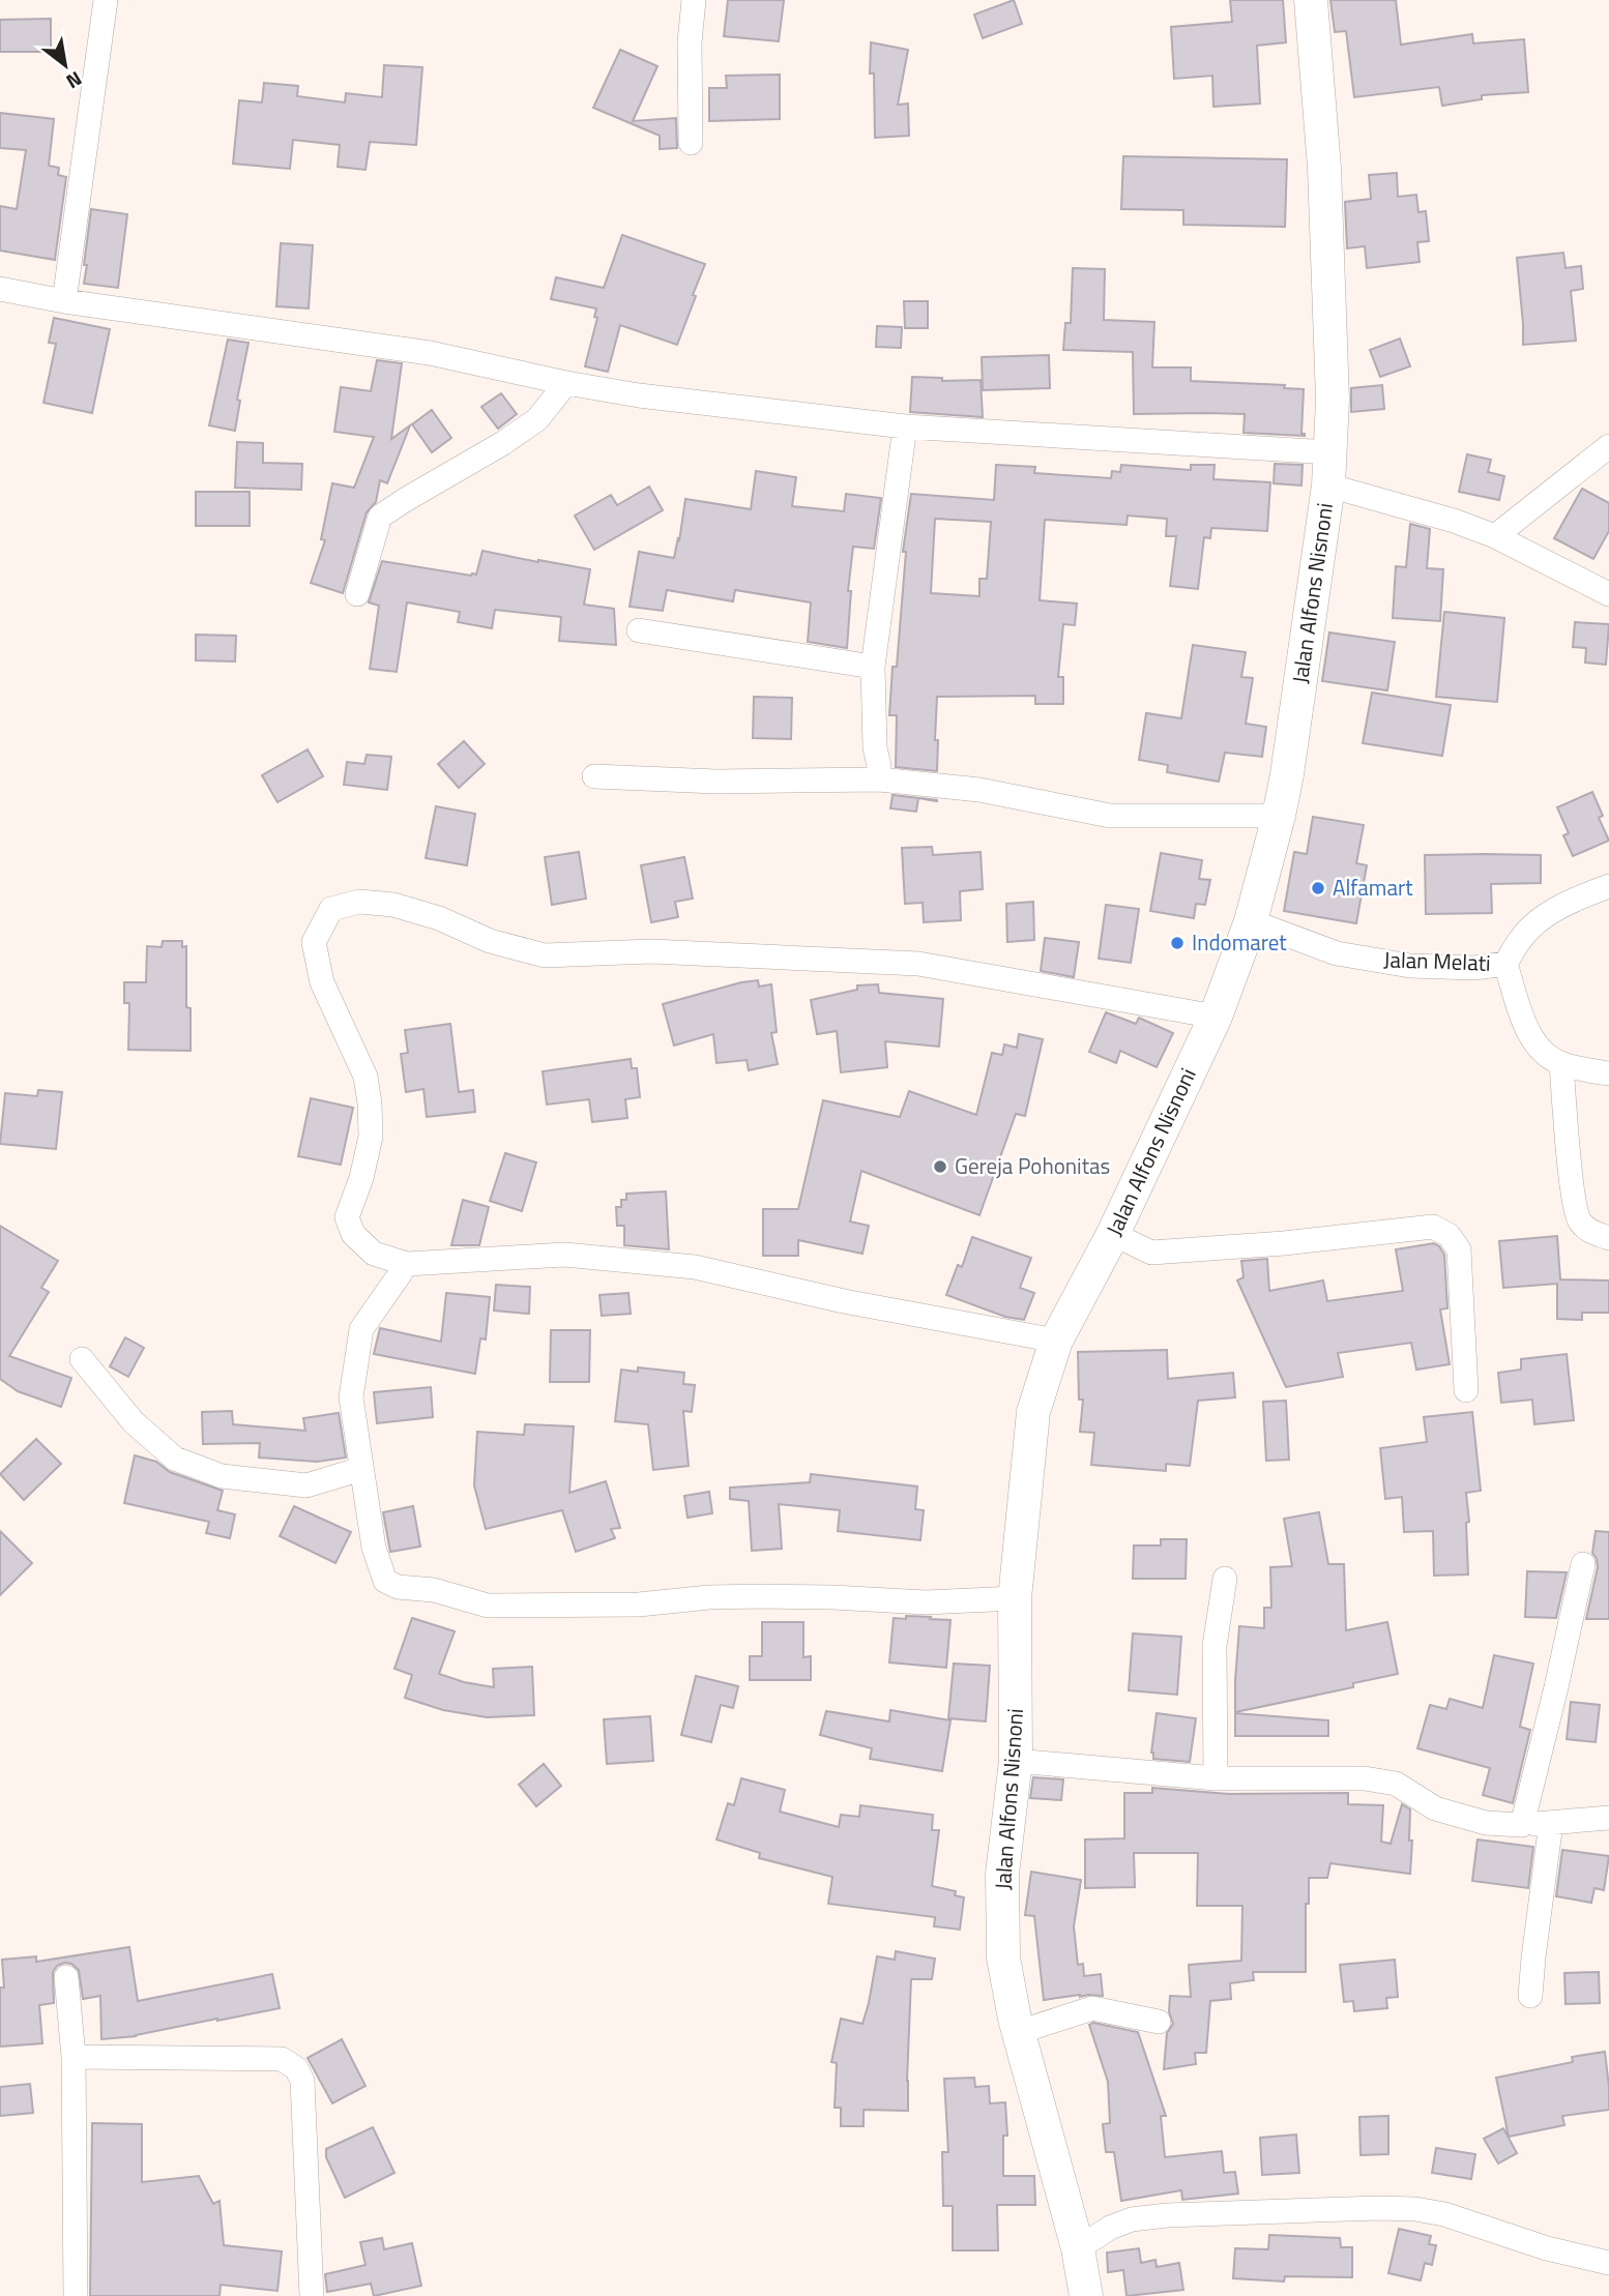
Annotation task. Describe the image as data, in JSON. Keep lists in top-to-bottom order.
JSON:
{
  "streets": {
    "main road": ["Jalan Alfons Nisnoni"],
    "street": ["Jalan Melati"]
  },
  "crossings": [
    ["Jalan Alfons Nisnoni", "Jalan Melati"]
  ],
  "places": ["Alfamart", "Indomaret", "Gereja Pohonitas"],
  "north": "bottom right"
}
